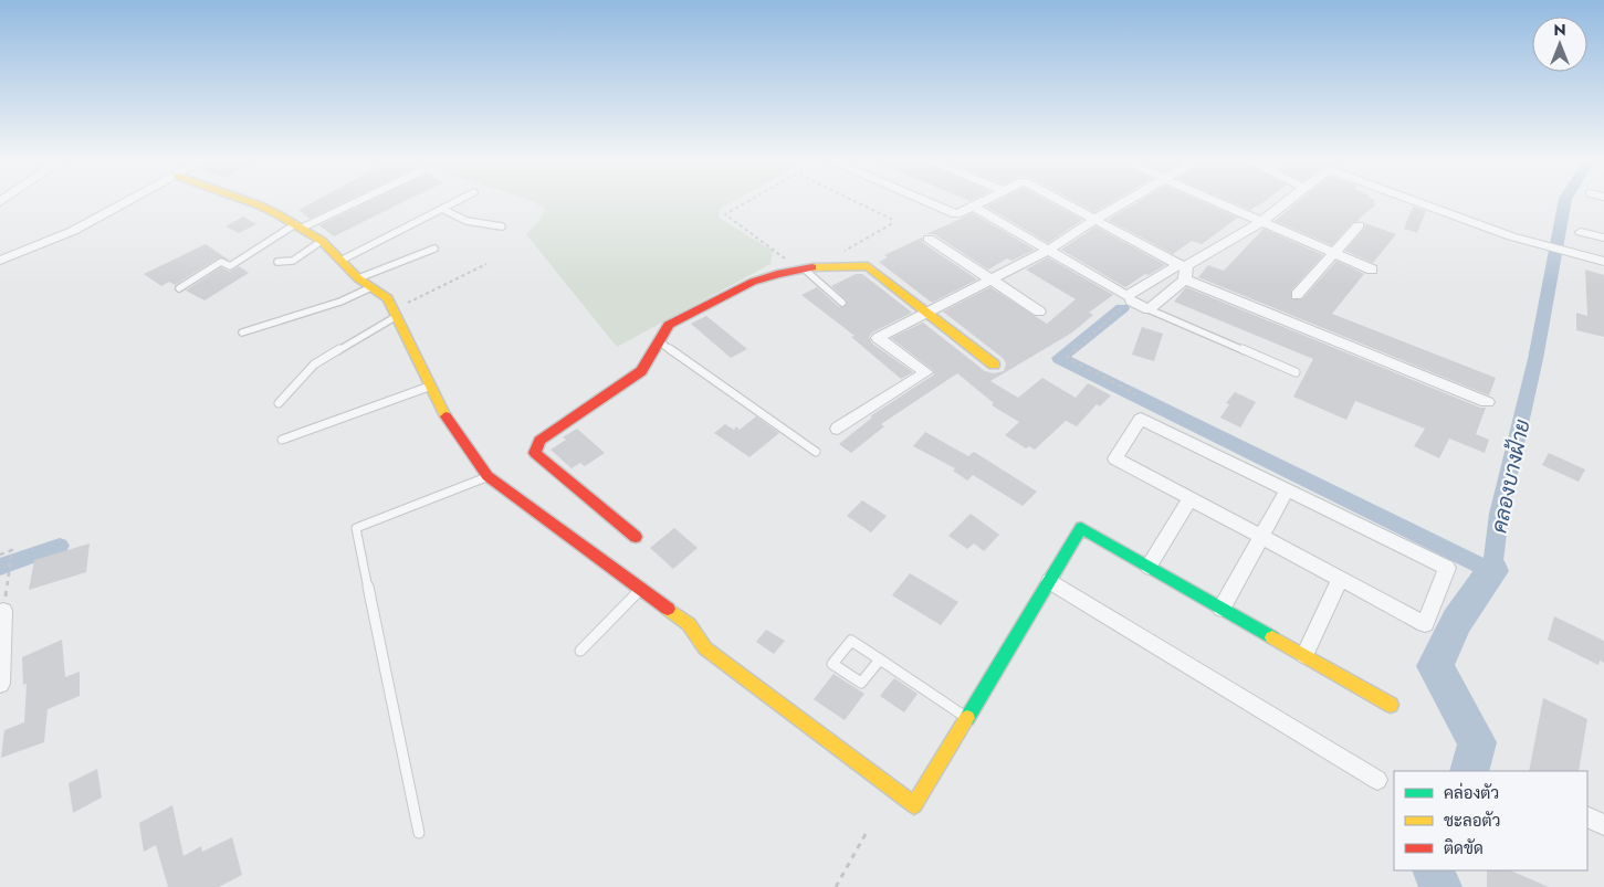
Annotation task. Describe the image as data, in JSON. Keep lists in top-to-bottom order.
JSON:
{
  "water": ["คลองบางฝ้าย"],
  "legend": ["คล่องตัว", "ชะลอตัว", "ติดขัด"],
  "north": "top"
}
